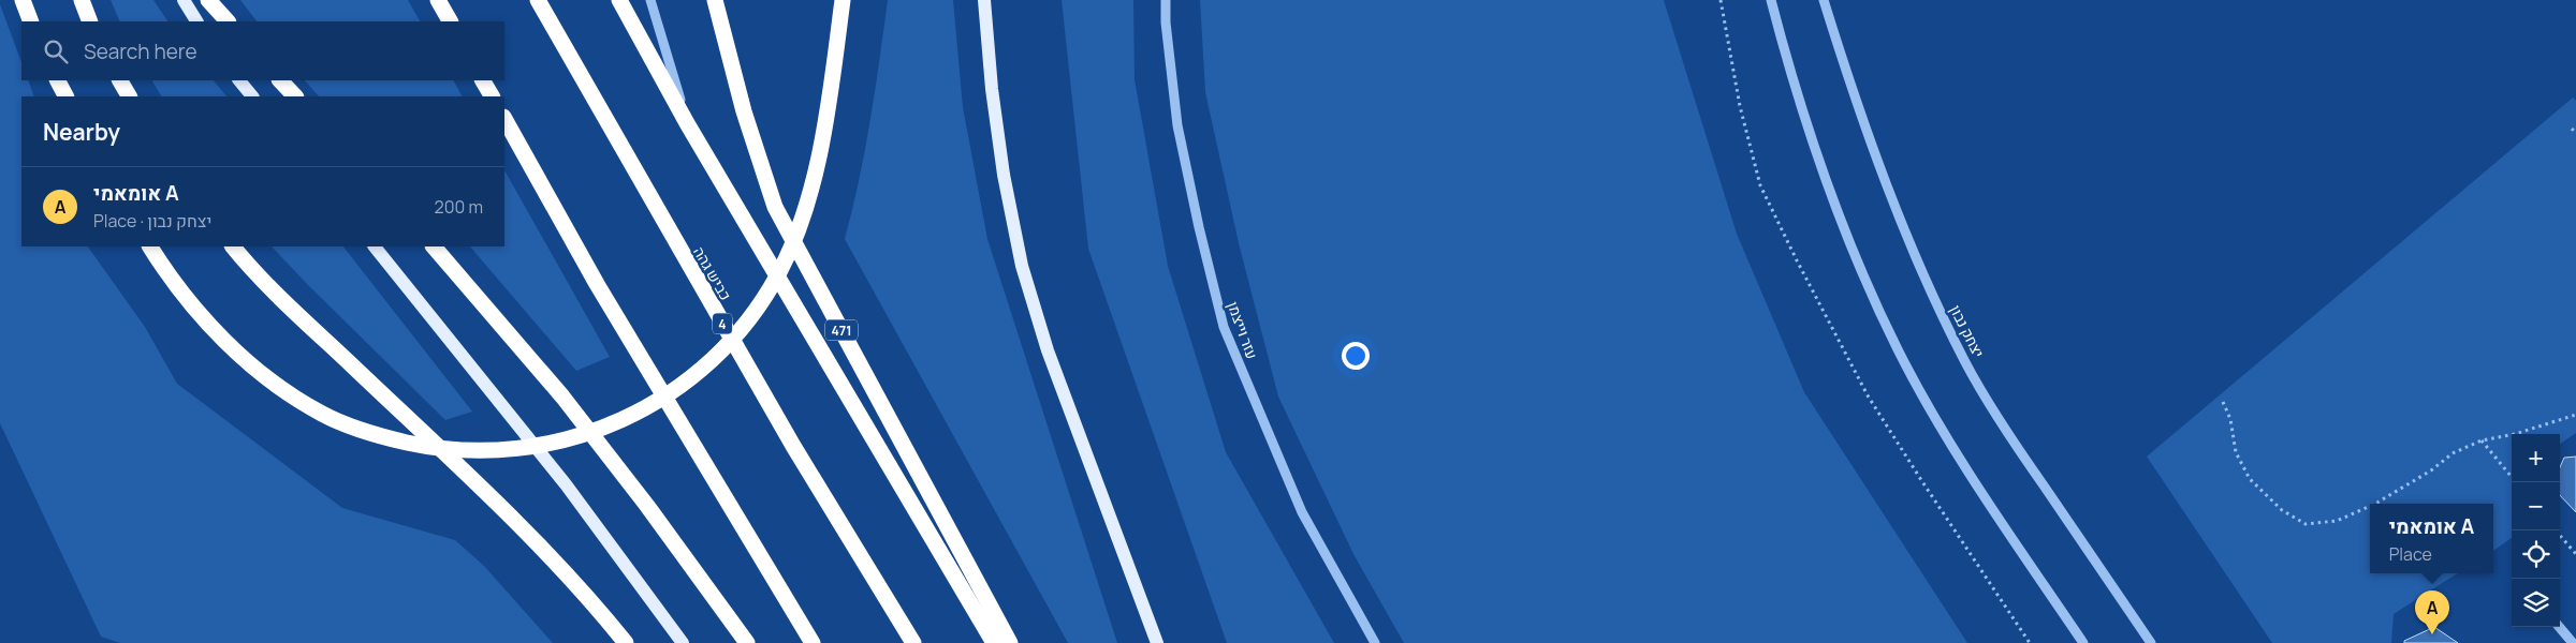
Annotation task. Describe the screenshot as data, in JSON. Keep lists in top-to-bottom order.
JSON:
{
  "streets": {
    "highway": ["כביש גהה", "4", "471"],
    "street": ["עזר וייצמן", "יצחק נבון"]
  },
  "page": {
    "search": "Search here",
    "heading": "Nearby",
    "list": [
      {
        "mark": "A",
        "name": "אומאמי A",
        "note": "Place · יצחק נבון",
        "value": "200 m"
      }
    ],
    "map_buttons": ["+", "−"],
    "popup": ["אומאמי A", "Place"],
    "pins": "A"
  }
}
